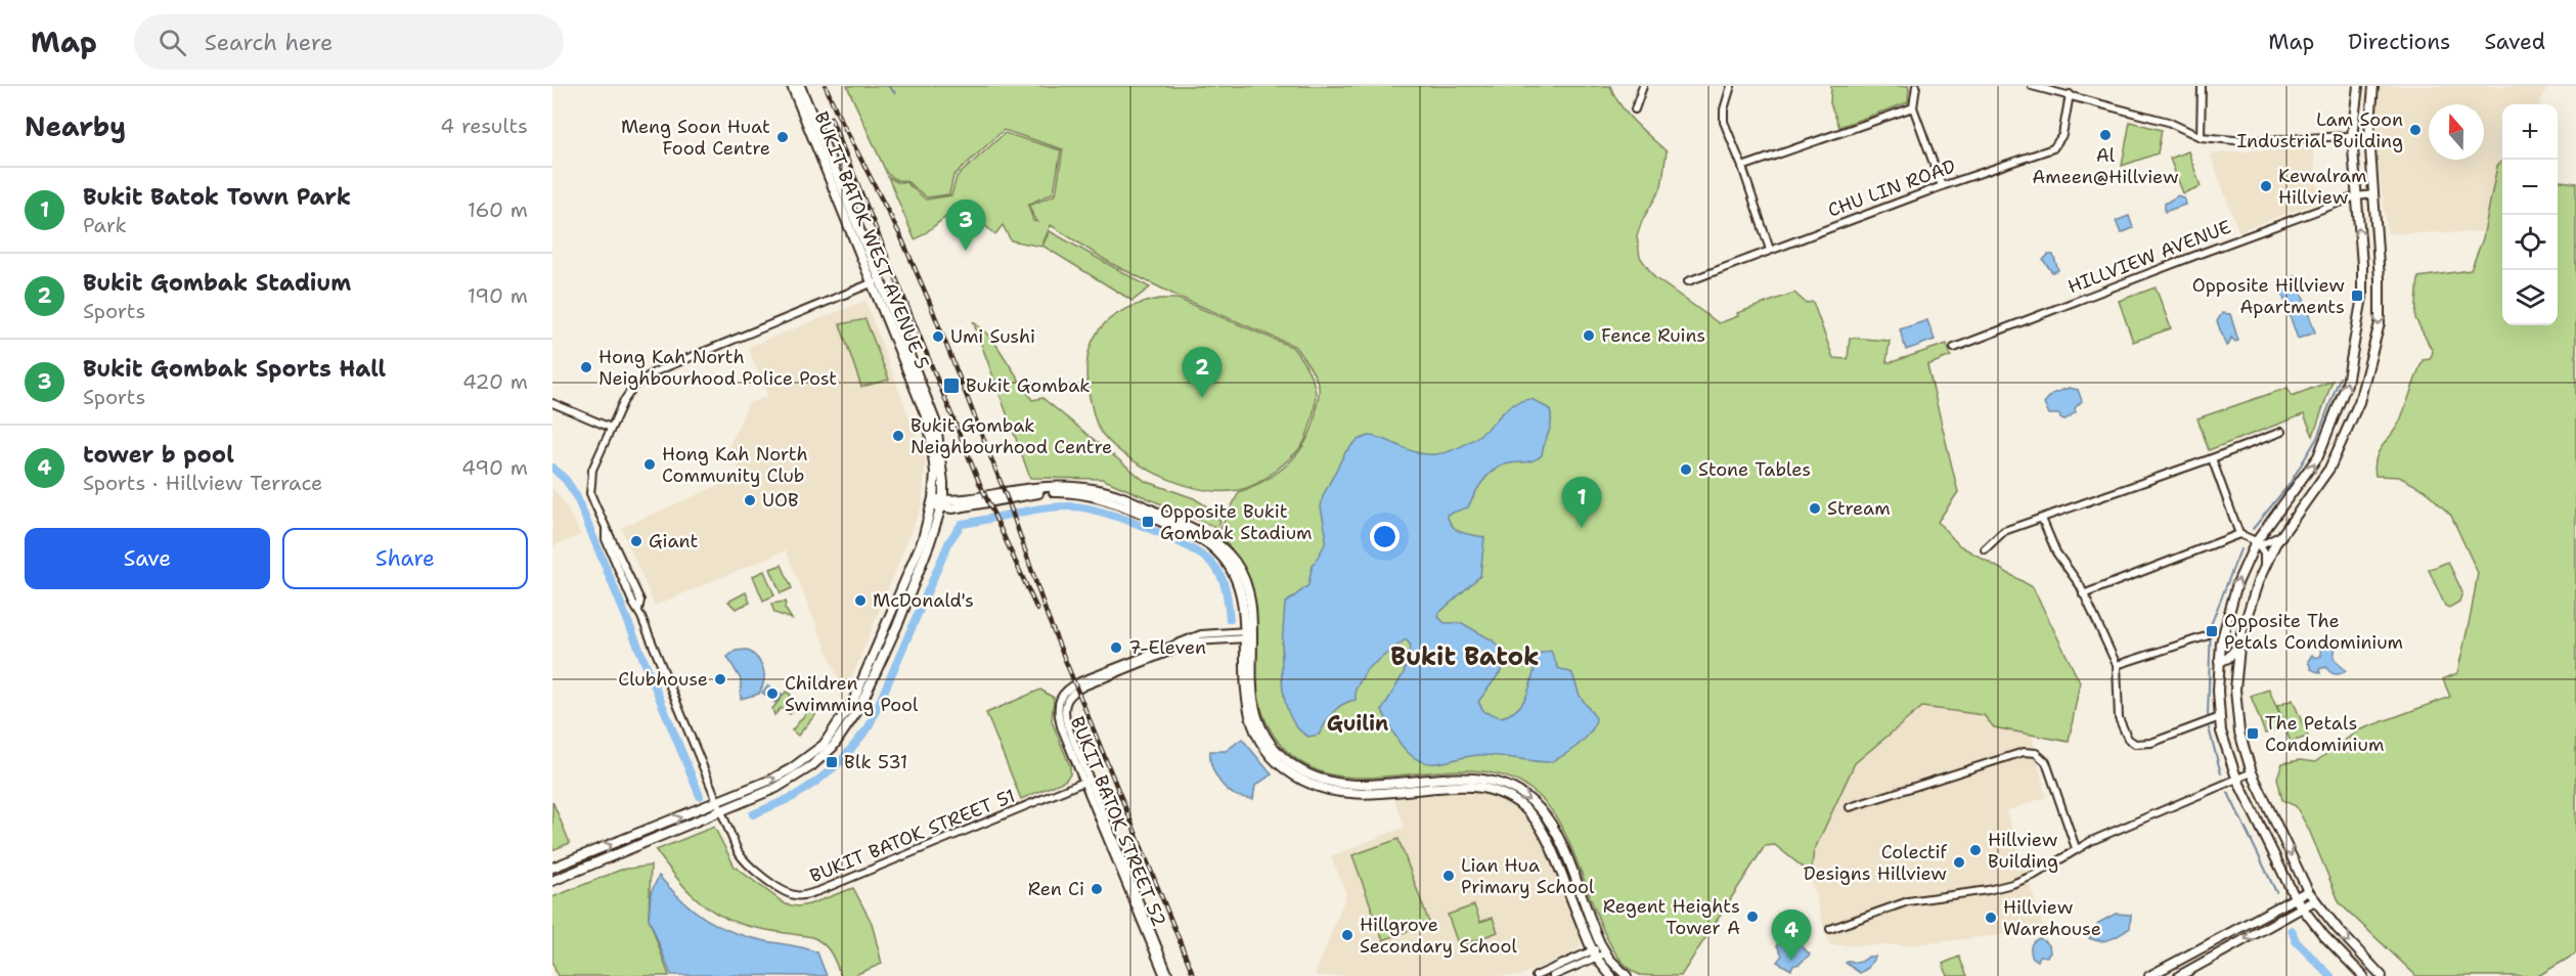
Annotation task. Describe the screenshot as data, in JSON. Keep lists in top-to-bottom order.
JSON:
{
  "streets": {
    "street": [
      "CHU LIN ROAD",
      "BUKIT BATOK WEST AVENUE 5",
      "HILLVIEW AVENUE",
      "BUKIT BATOK STREET 52",
      "BUKIT BATOK STREET 51"
    ]
  },
  "crossings": [
    ["BUKIT BATOK WEST AVENUE 5", "BUKIT BATOK STREET 51"],
    ["BUKIT BATOK STREET 52", "BUKIT BATOK STREET 51"]
  ],
  "districts": ["Bukit Batok", "Guilin"],
  "places": {
    "other": [
      "Lam Soon Industrial Building",
      "Al Ameen@Hillview",
      "Meng Soon Huat Food Centre",
      "Kewalram Hillview",
      "Fence Ruins",
      "Umi Sushi",
      "Hong Kah North Neighbourhood Police Post",
      "Bukit Gombak Neighbourhood Centre",
      "Hong Kah North Community Club",
      "Stone Tables",
      "UOB",
      "Stream",
      "Giant",
      "McDonald's",
      "7-Eleven",
      "Clubhouse",
      "Children Swimming Pool",
      "Hillview Building",
      "Colectif Designs Hillview",
      "Lian Hua Primary School",
      "Ren Ci",
      "Regent Heights Tower A",
      "Hillview Warehouse",
      "Hillgrove Secondary School"
    ],
    "transit": [
      "Opposite Hillview Apartments",
      "Bukit Gombak",
      "Opposite Bukit Gombak Stadium",
      "Opposite The Petals Condominium",
      "The Petals Condominium",
      "Blk 531"
    ]
  },
  "north": "top",
  "page": {
    "header": "Map",
    "search": "Search here",
    "nav": ["Map", "Directions", "Saved"],
    "heading": ["Nearby", "4 results"],
    "map_buttons": ["+", "−"],
    "list": [
      {
        "mark": "1",
        "name": "Bukit Batok Town Park",
        "note": "Park",
        "value": "160 m"
      },
      {
        "mark": "2",
        "name": "Bukit Gombak Stadium",
        "note": "Sports",
        "value": "190 m"
      },
      {
        "mark": "3",
        "name": "Bukit Gombak Sports Hall",
        "note": "Sports",
        "value": "420 m"
      },
      {
        "mark": "4",
        "name": "tower b pool",
        "note": "Sports · Hillview Terrace",
        "value": "490 m"
      }
    ],
    "pins": [
      "3",
      "2",
      "1",
      "4"
    ],
    "buttons": ["Save", "Share"]
  }
}
